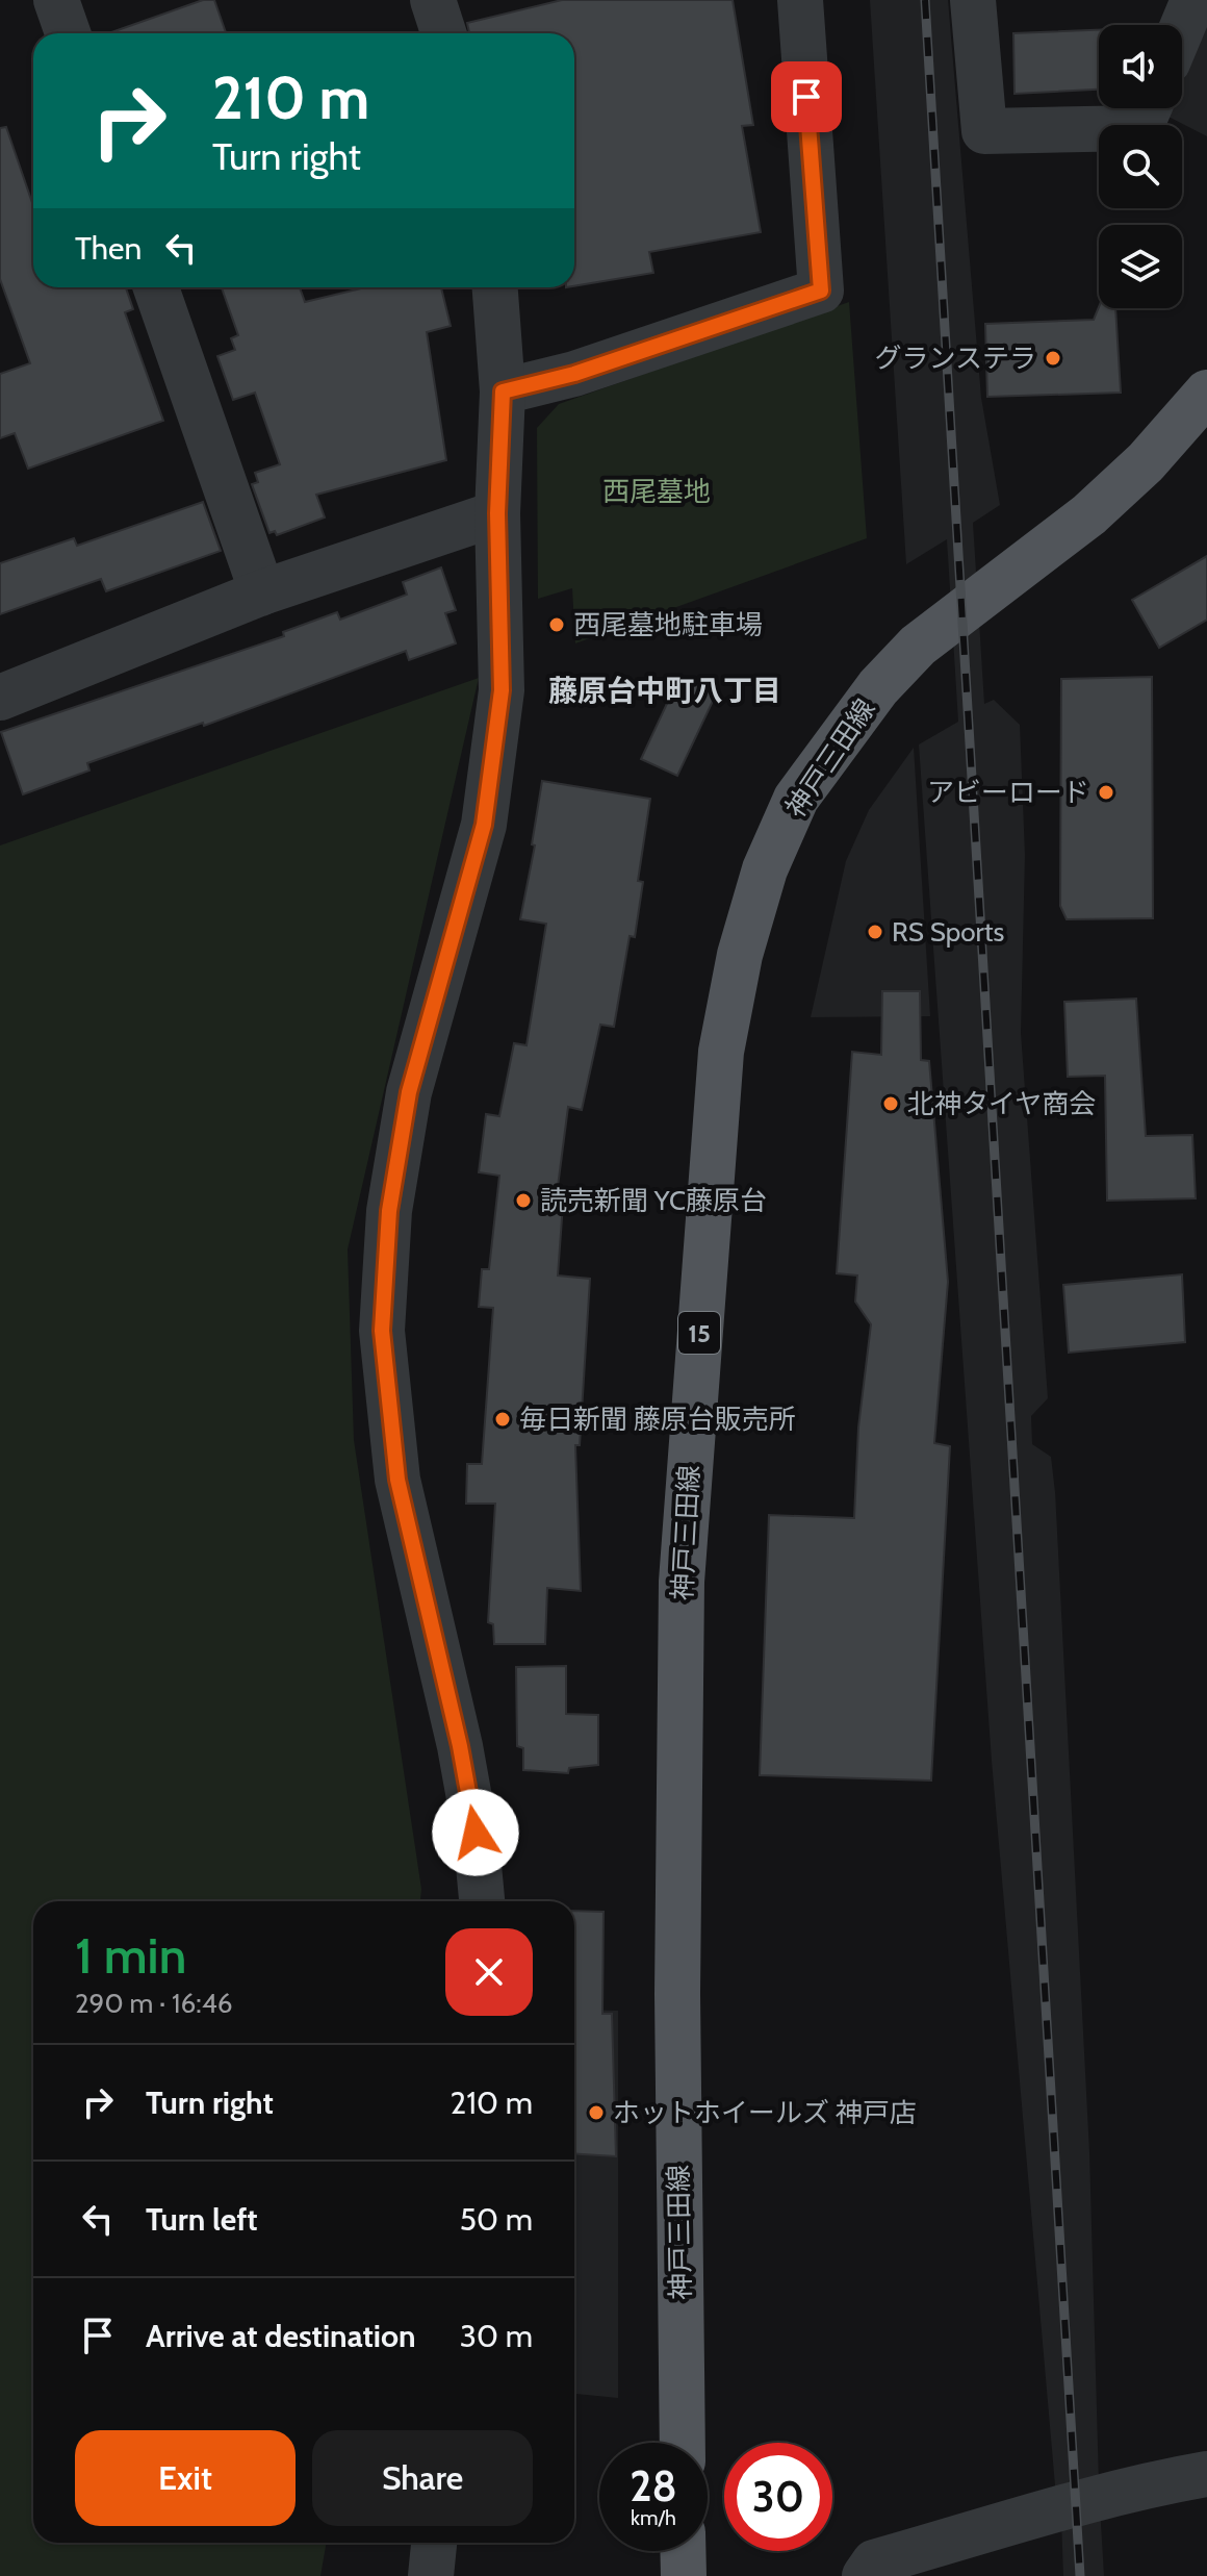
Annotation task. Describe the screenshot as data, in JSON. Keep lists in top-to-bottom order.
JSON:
{
  "streets": {
    "main road": ["神戸三田線", "15"]
  },
  "districts": ["藤原台中町八丁目"],
  "parks": ["西尾墓地"],
  "places": [
    "グランステラ",
    "西尾墓地駐車場",
    "アビーロード",
    "RS Sports",
    "北神タイヤ商会",
    "読売新聞 YC藤原台",
    "毎日新聞 藤原台販売所",
    "ホットホイールズ 神戸店"
  ],
  "page": {
    "turn": ["210 m", "Turn right"],
    "then": "Then",
    "heading": ["1 min", "290 m · 16:46"],
    "list": [
      {
        "name": "Turn right",
        "value": "210 m"
      },
      {
        "name": "Turn left",
        "value": "50 m"
      },
      {
        "name": "Arrive at destination",
        "value": "30 m"
      }
    ],
    "buttons": ["Exit", "Share"],
    "speed": "28 km/h",
    "limit": "30"
  }
}
